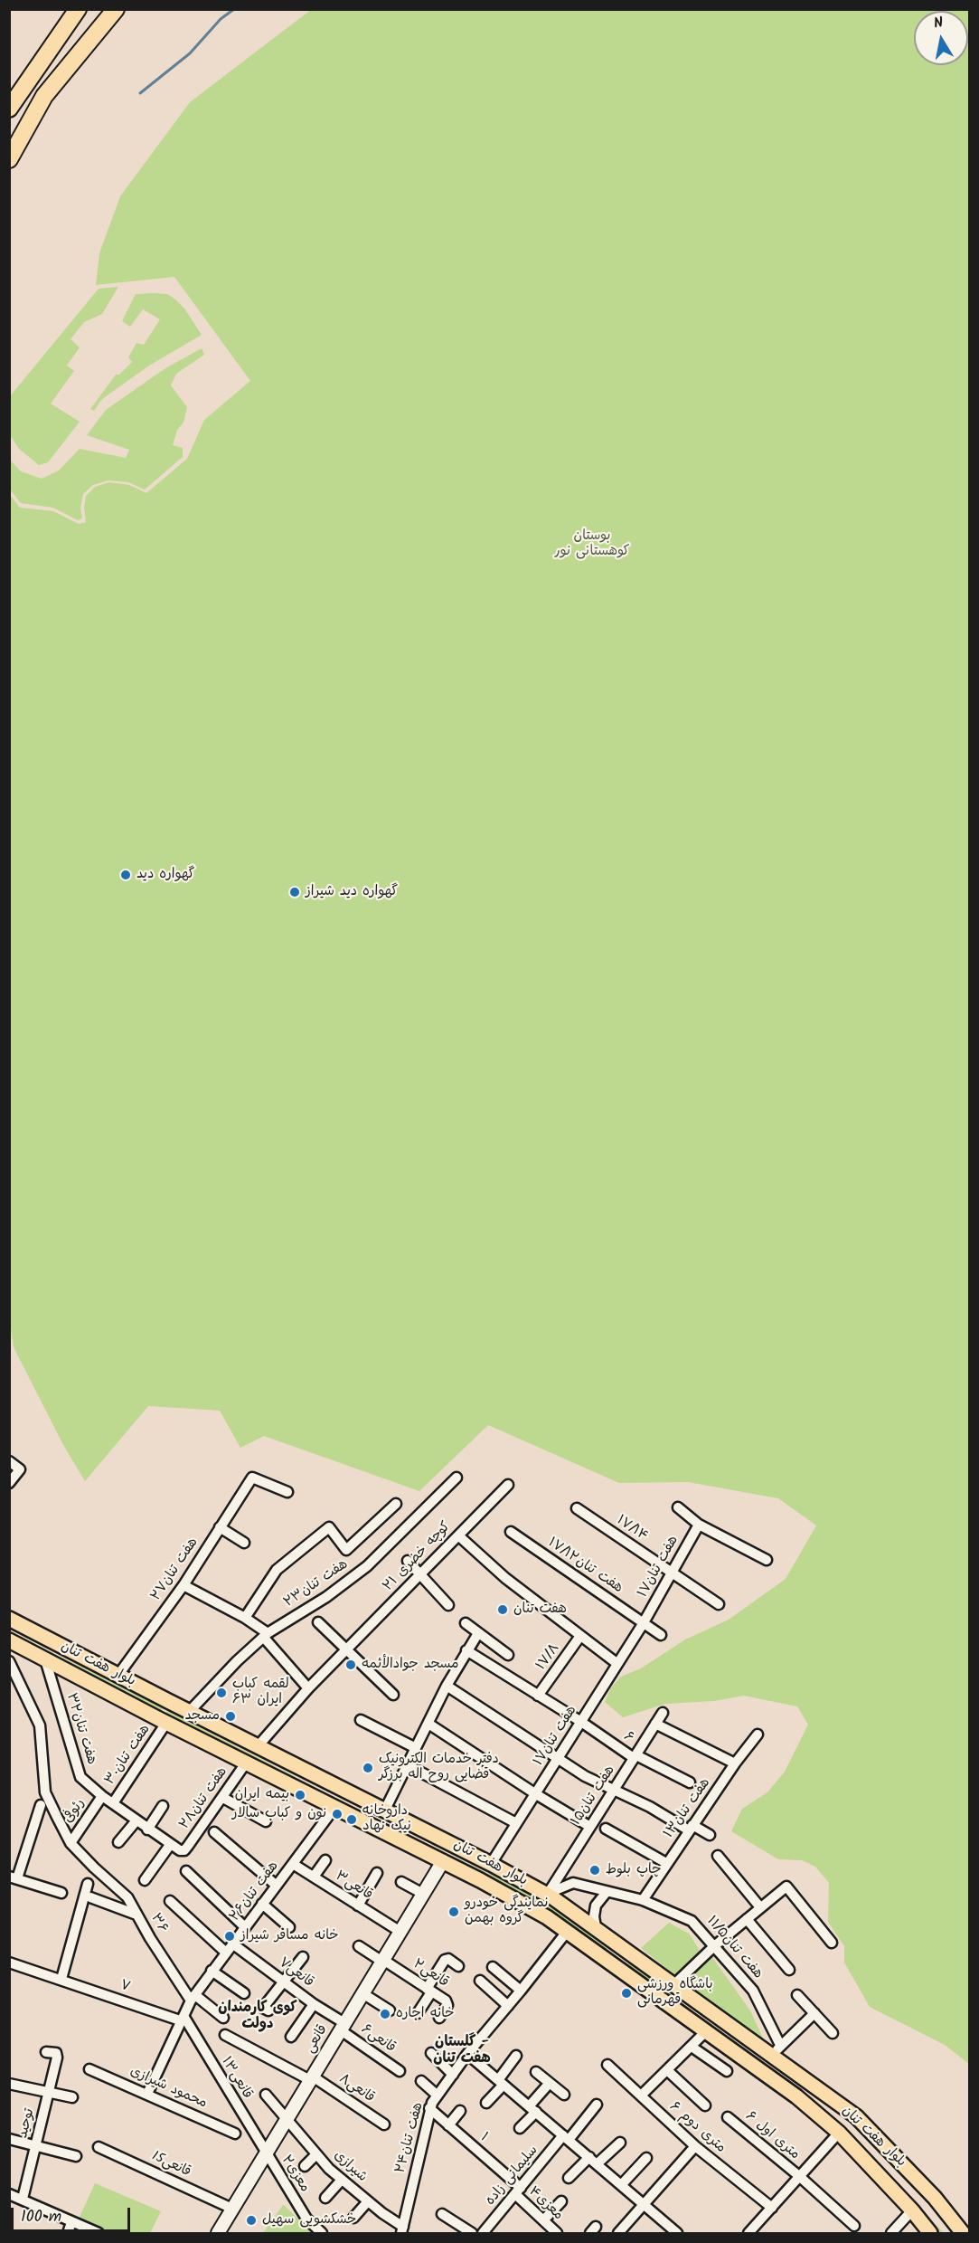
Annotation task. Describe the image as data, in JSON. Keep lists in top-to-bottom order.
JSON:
{
  "streets": {
    "main road": ["بلوار هفت تنان"],
    "street": [
      "۱۷/۱۴",
      "کوچه خضری ۲۱",
      "۱۷/۱۲هفت تنان",
      "۱۷هفت تنان",
      "هفت تنان۲۷",
      "هفت تنان۲۳",
      "۱۷/۸",
      "هفت تنان۳۲",
      "هفت تنان۱۷",
      "۶",
      "هفت تنان۳۰",
      "هفت تنان۱۵",
      "هفت تنان۲۸",
      "۱۳هفت تنان",
      "رئوفی",
      "۳قانعی",
      "هفت تنان۲۶",
      "۳۶",
      "۱۱/۵هفت تنان",
      "۷قانعی",
      "۲قانعی",
      "۷",
      "قانعی",
      "۶قانعی",
      "۱۳قانعی",
      "محمود شیرازی",
      "۸قانعی",
      "توحید",
      "۶ متری دوم",
      "۶ متری اول",
      "هفت تنان۲۴",
      "۱",
      "15قانعی",
      "شیرازی",
      "۲معزی",
      "سلیمانی زاده",
      "۴معزی"
    ]
  },
  "crossings": [
    ["۱۷/۱۴", "۱۷هفت تنان"],
    ["کوچه خضری ۲۱", "بلوار هفت تنان"],
    ["۱۷/۱۲هفت تنان", "۱۷هفت تنان"],
    ["۱۷/۱۲هفت تنان", "هفت تنان۱۷"],
    ["۱۷هفت تنان", "هفت تنان۱۷"],
    ["هفت تنان۲۷", "بلوار هفت تنان"],
    ["هفت تنان۲۳", "بلوار هفت تنان"],
    ["۱۷/۸", "۶"],
    ["بلوار هفت تنان", "هفت تنان۳۲"],
    ["بلوار هفت تنان", "هفت تنان۱۷"],
    ["بلوار هفت تنان", "هفت تنان۳۰"],
    ["بلوار هفت تنان", "هفت تنان۱۵"],
    ["بلوار هفت تنان", "هفت تنان۲۸"],
    ["بلوار هفت تنان", "هفت تنان۲۶"],
    ["بلوار هفت تنان", "۱۱/۵هفت تنان"],
    ["بلوار هفت تنان", "قانعی"],
    ["بلوار هفت تنان", "هفت تنان۲۴"],
    ["هفت تنان۳۲", "هفت تنان۳۰"],
    ["هفت تنان۳۲", "هفت تنان۲۸"],
    ["هفت تنان۳۲", "رئوفی"],
    ["هفت تنان۱۷", "۶"],
    ["۶", "هفت تنان۱۵"],
    ["۱۳هفت تنان", "۱۱/۵هفت تنان"],
    ["رئوفی", "۳۶"],
    ["۳قانعی", "هفت تنان۲۶"],
    ["۳قانعی", "قانعی"],
    ["هفت تنان۲۶", "۳۶"],
    ["هفت تنان۲۶", "۷قانعی"],
    ["هفت تنان۲۶", "۷"],
    ["هفت تنان۲۶", "۱۳قانعی"],
    ["هفت تنان۲۶", "محمود شیرازی"],
    ["۷قانعی", "قانعی"],
    ["۷قانعی", "۶قانعی"],
    ["۲قانعی", "قانعی"],
    ["۷", "۱۳قانعی"],
    ["قانعی", "۶قانعی"],
    ["قانعی", "۱۳قانعی"],
    ["قانعی", "۸قانعی"],
    ["قانعی", "15قانعی"],
    ["قانعی", "شیرازی"],
    ["قانعی", "۲معزی"],
    ["۱۳قانعی", "۲معزی"],
    ["هفت تنان۲۴", "۱"],
    ["هفت تنان۲۴", "شیرازی"],
    ["۱", "سلیمانی زاده"],
    ["۱", "۴معزی"],
    ["سلیمانی زاده", "۴معزی"]
  ],
  "districts": ["کوی کارمندان دولت", "گلستان - هفت تنان"],
  "parks": ["بوستان کوهستانی نور"],
  "places": [
    "گهواره دید",
    "گهواره دید شیراز",
    "هفت تنان",
    "مسجد جوادالأئمه",
    "لقمه کباب ایران ۶۳",
    "مسجد",
    "دفتر خدمات الکترونیک قضایی روح اله برزگر",
    "بیمه ایران",
    "نون و کباب سالار",
    "داروخانه نیک نهاد",
    "چاپ بلوط",
    "نمایندگی خودرو گروه بهمن",
    "خانه مسافر شیراز",
    "باشگاه ورزشی قهرمانی",
    "خانه اجاره",
    "خشکشویی سهیل"
  ],
  "scale_bar": "100 m",
  "north": "top"
}
